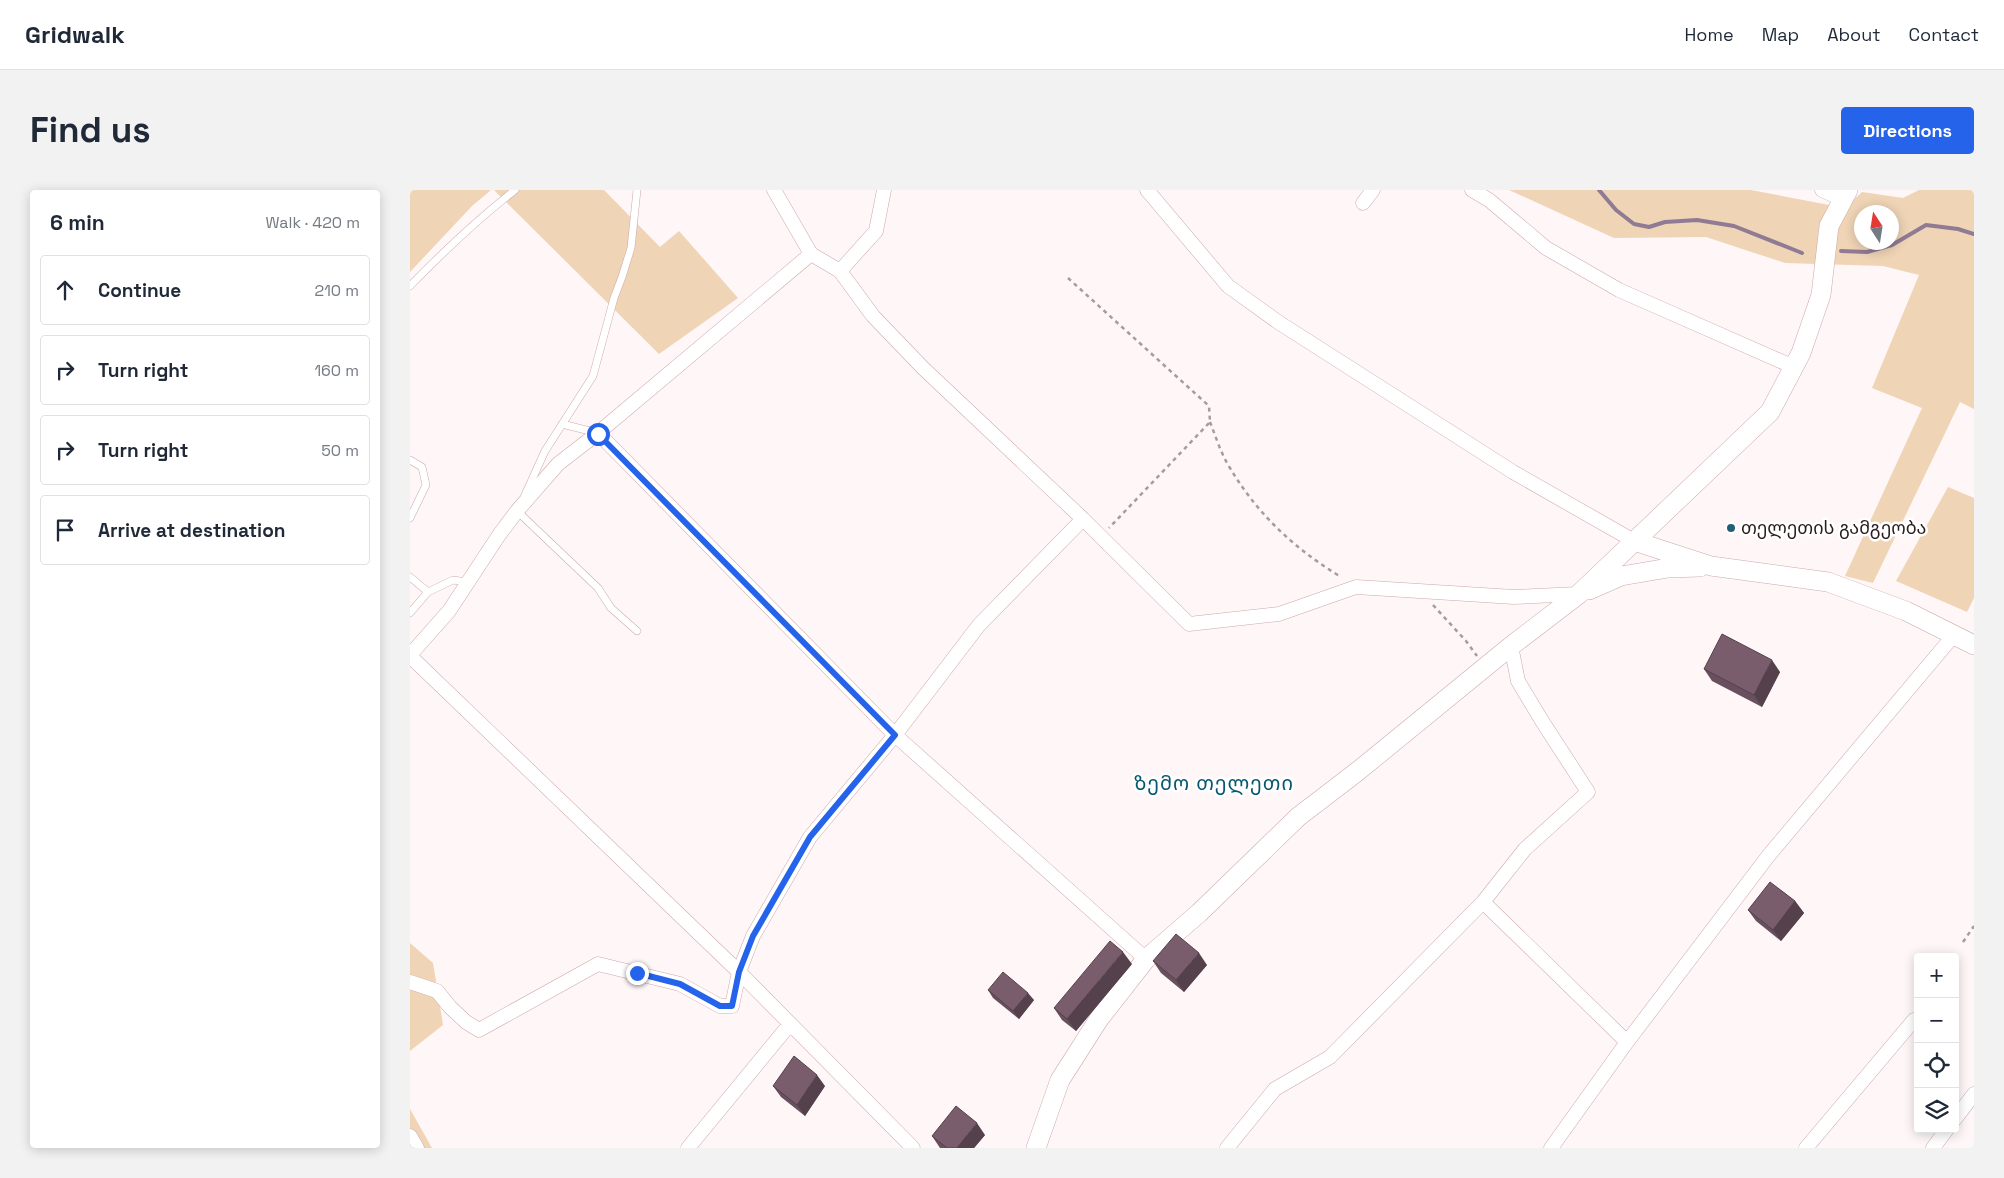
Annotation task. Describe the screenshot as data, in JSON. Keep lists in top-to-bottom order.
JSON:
{
  "districts": ["ზემო თელეთი"],
  "places": ["თელეთის გამგეობა"],
  "north": "top",
  "page": {
    "header": "Gridwalk",
    "nav": [
      "Home",
      "Map",
      "About",
      "Contact"
    ],
    "buttons": "Directions",
    "title": "Find us",
    "heading": ["6 min", "Walk · 420 m"],
    "list": [
      ["Continue", "210 m"],
      ["Turn right", "160 m"],
      ["Turn right", "50 m"],
      "Arrive at destination"
    ],
    "map_buttons": ["+", "−"]
  }
}
